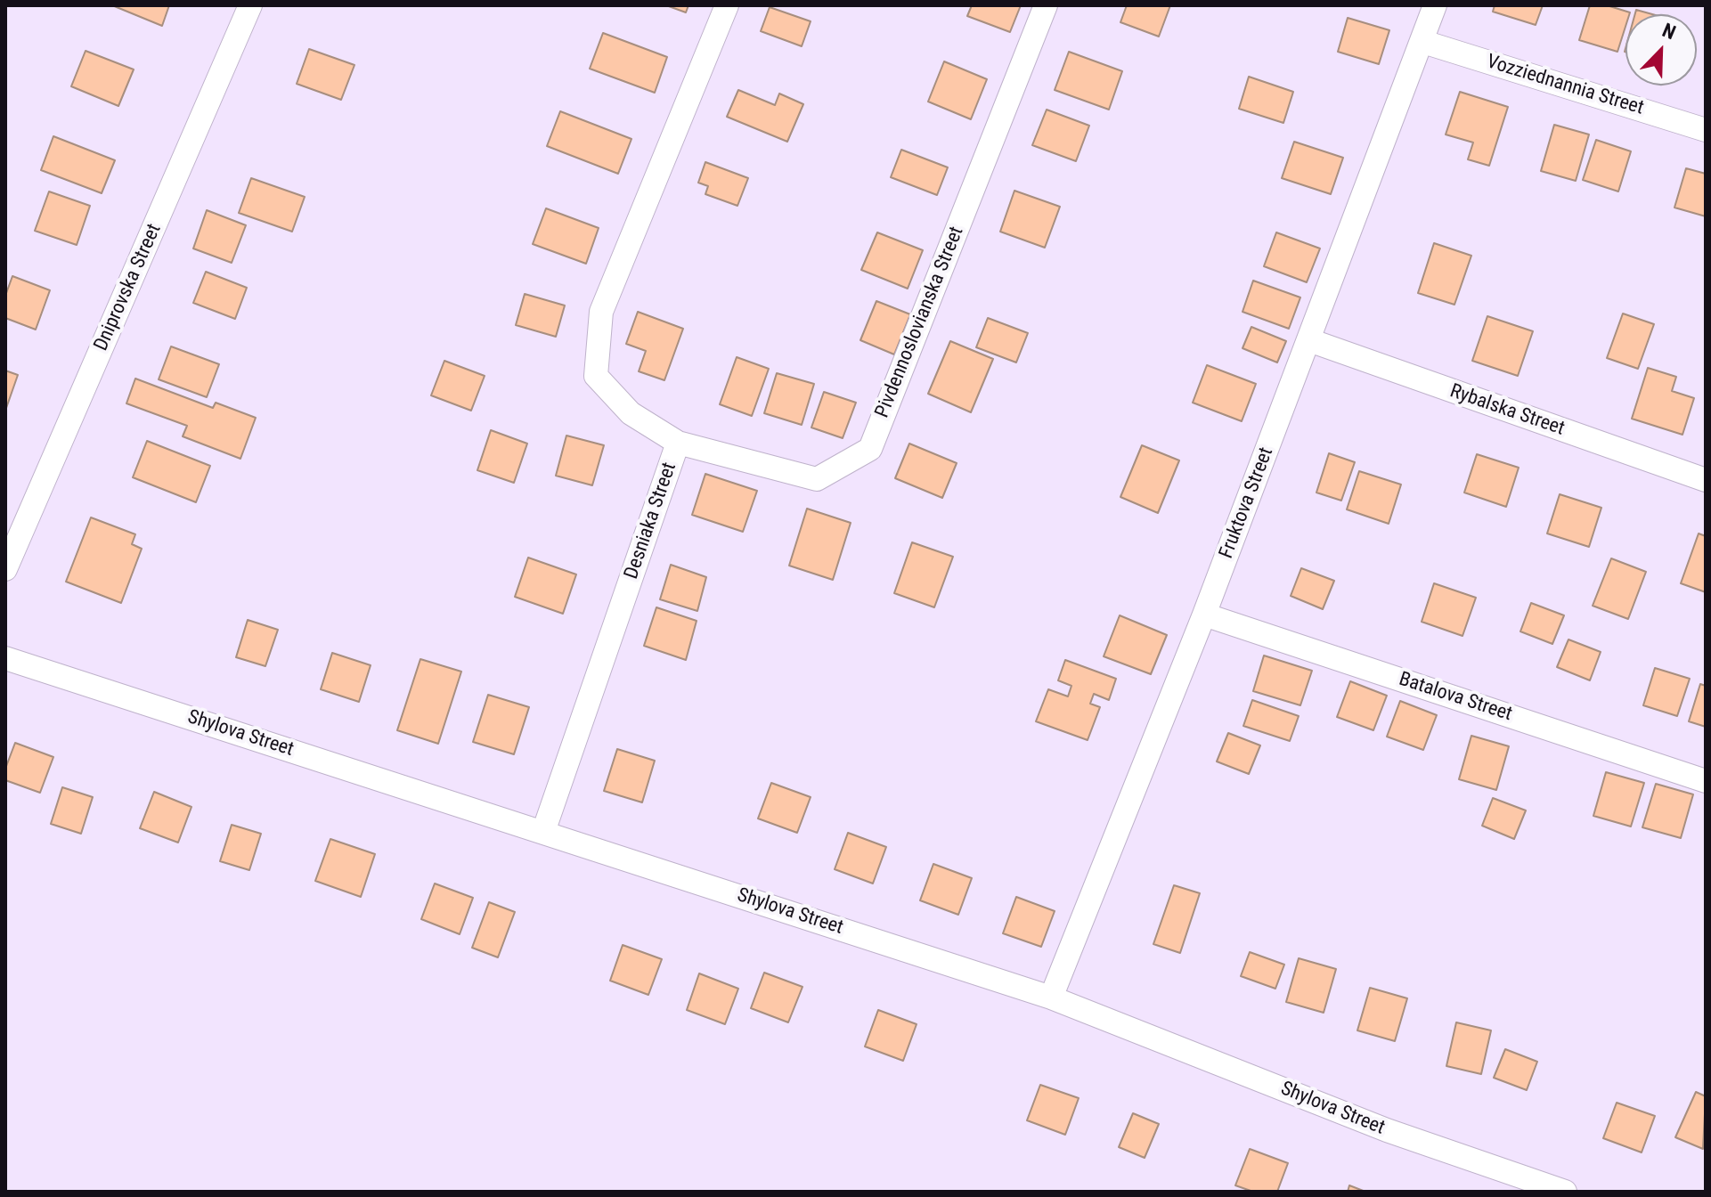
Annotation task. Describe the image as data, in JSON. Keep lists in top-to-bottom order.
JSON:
{
  "streets": {
    "street": [
      "Vozziednannia Street",
      "Dniprovska Street",
      "Pivdennoslovianska Street",
      "Rybalska Street",
      "Fruktova Street",
      "Desniaka Street",
      "Batalova Street",
      "Shylova Street"
    ]
  },
  "crossings": [
    ["Vozziednannia Street", "Fruktova Street"],
    ["Pivdennoslovianska Street", "Desniaka Street"],
    ["Rybalska Street", "Fruktova Street"],
    ["Fruktova Street", "Batalova Street"],
    ["Fruktova Street", "Shylova Street"],
    ["Desniaka Street", "Shylova Street"]
  ],
  "north": "top right"
}
